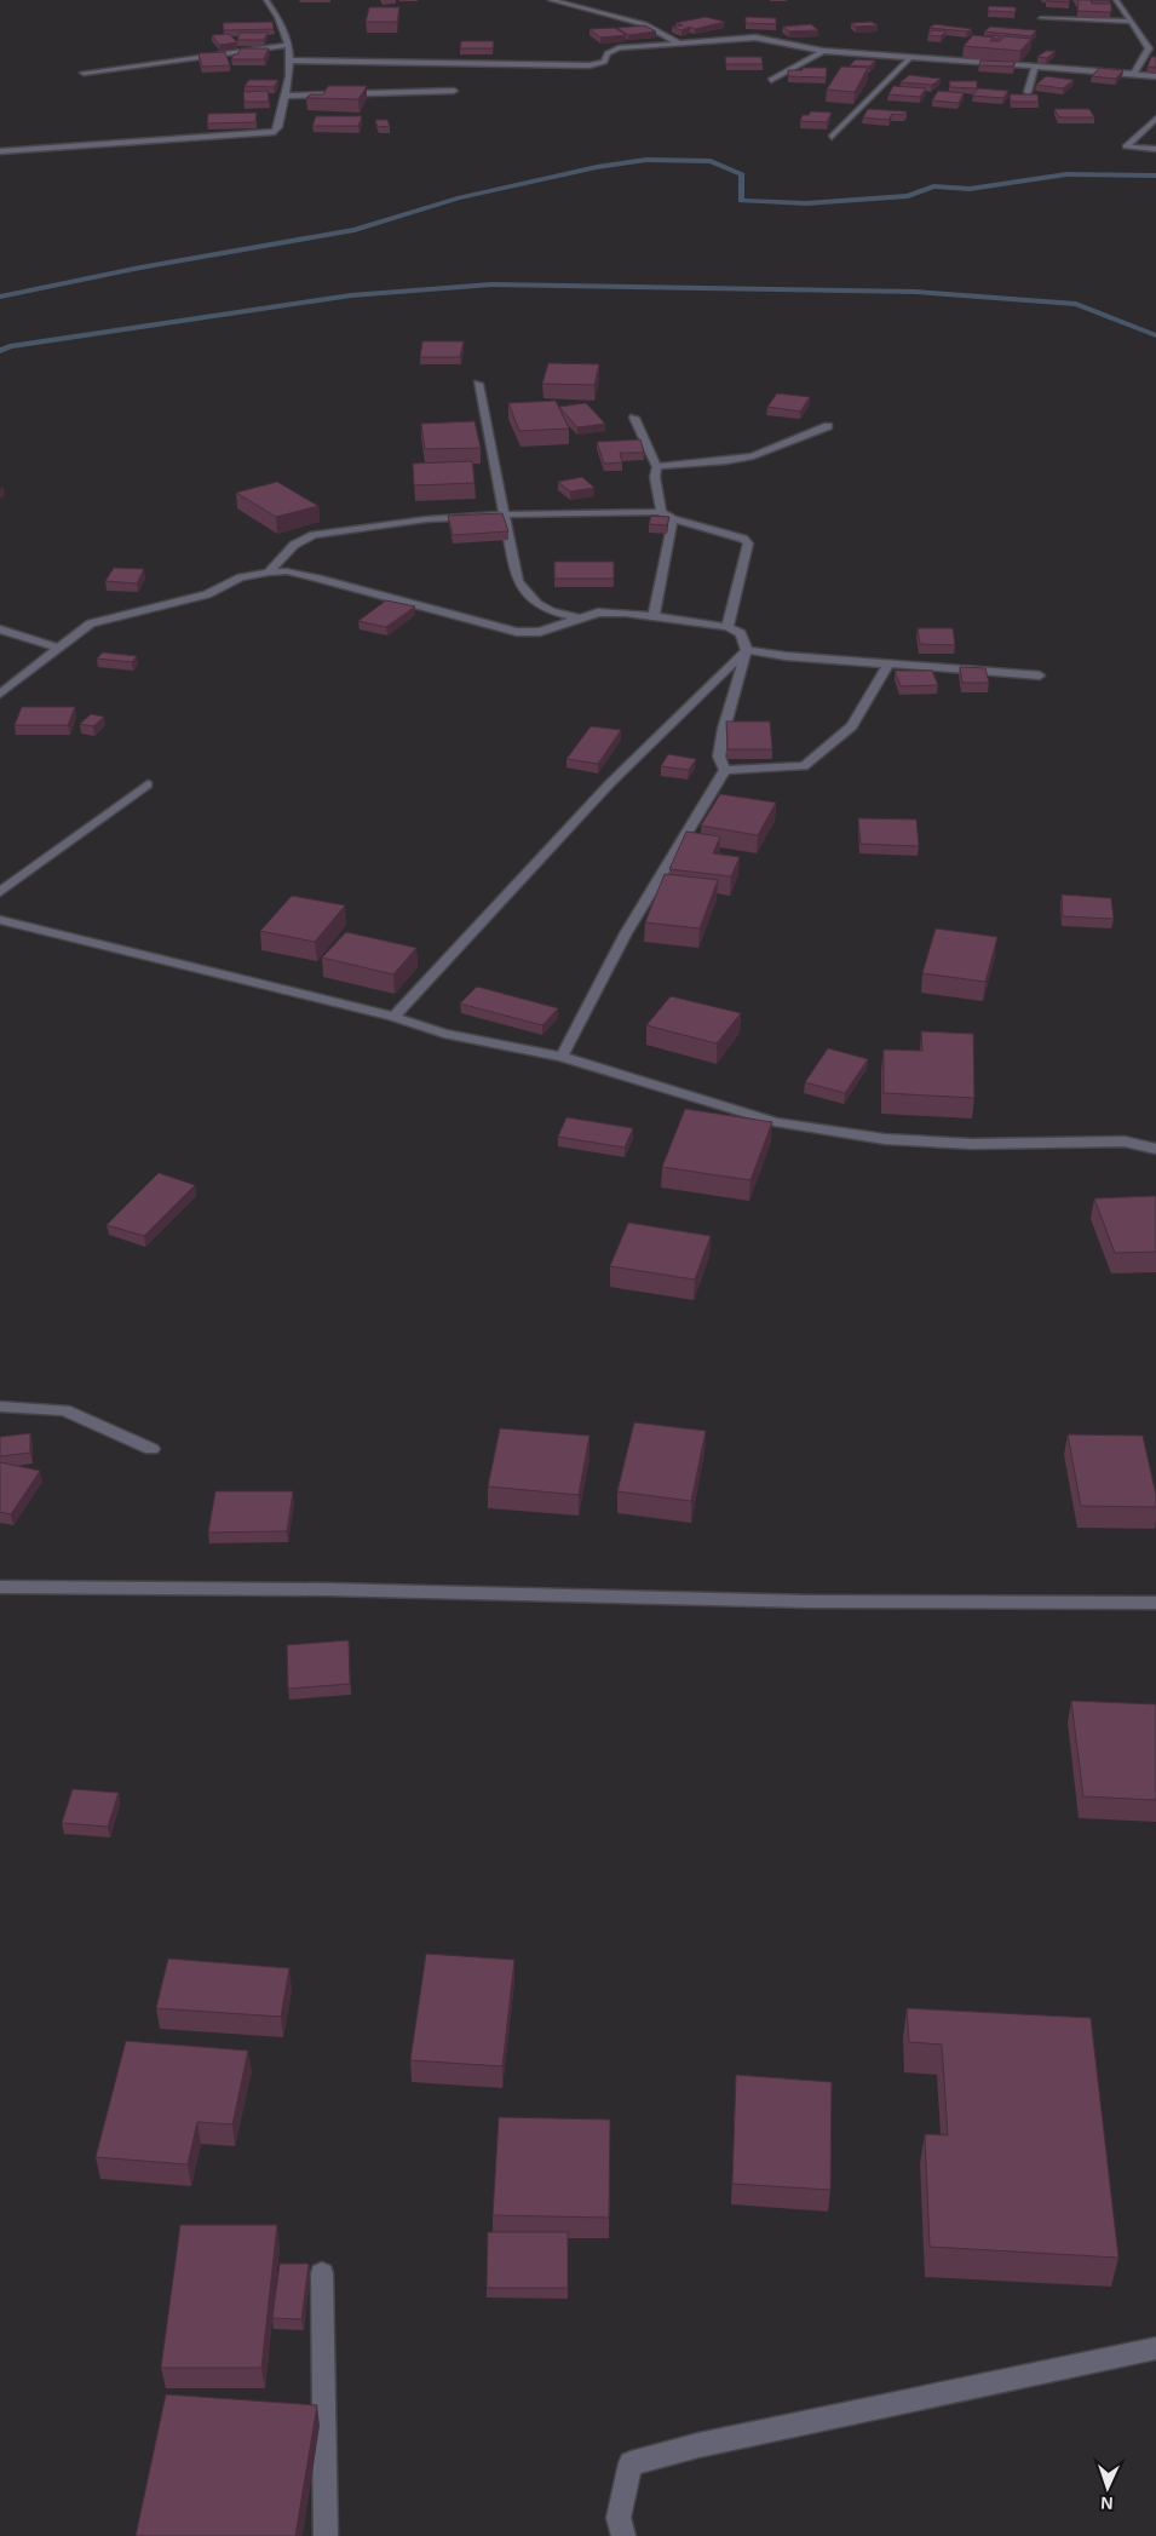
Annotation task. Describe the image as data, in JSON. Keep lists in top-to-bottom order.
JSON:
{
  "north": "bottom"
}
